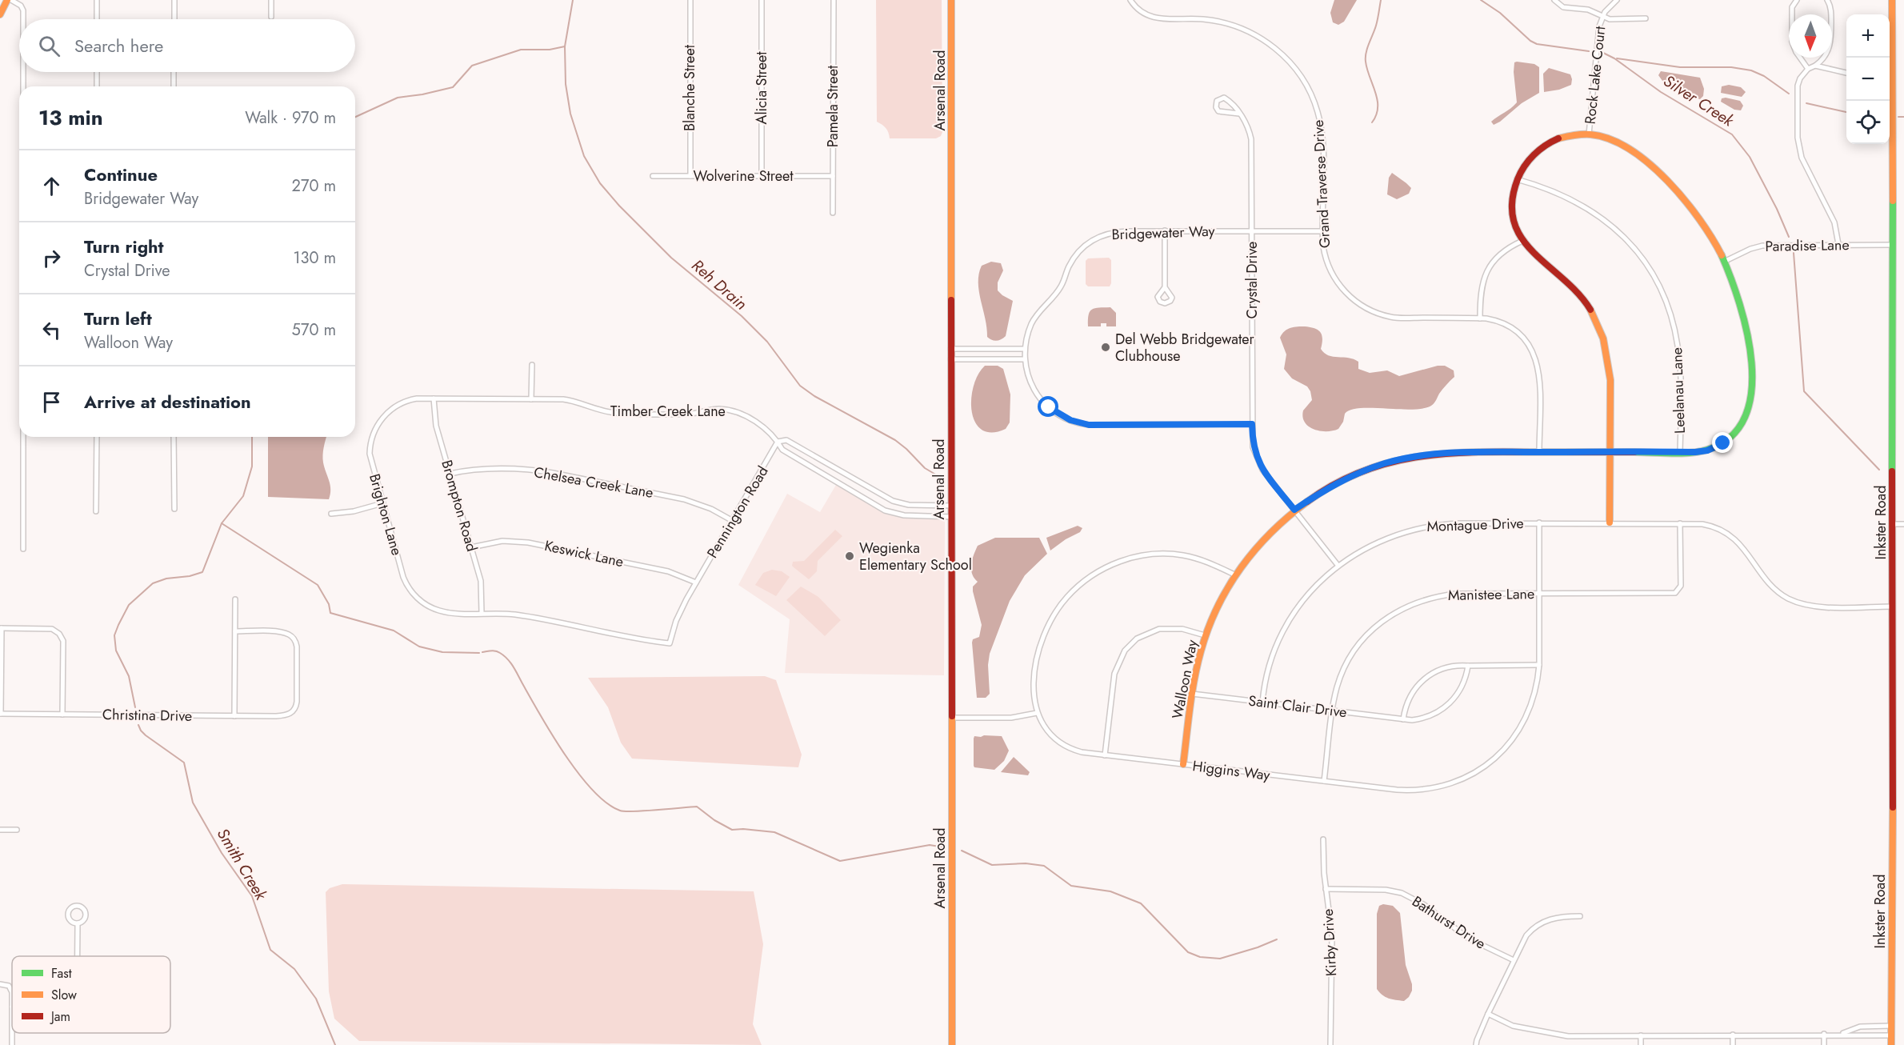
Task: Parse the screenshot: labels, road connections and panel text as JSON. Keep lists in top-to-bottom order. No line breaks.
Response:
{"streets":{"street":["Rock Lake Court","Blanche Street","Alicia Street","Arsenal Road","Pamela Street","Wolverine Street","Grand Traverse Drive","Bridgewater Way","Paradise Lane","Crystal Drive","Leelanau Lane","Timber Creek Lane","Chelsea Creek Lane","Brompton Road","Pennington Road","Brighton Lane","Inkster Road","Montague Drive","Keswick Lane","Manistee Lane","Walloon Way","Saint Clair Drive","Christina Drive","Higgins Way","Bathurst Drive","Kirby Drive"]},"crossings":[["Rock Lake Court","Walloon Way"],["Blanche Street","Wolverine Street"],["Alicia Street","Wolverine Street"],["Arsenal Road","Timber Creek Lane"],["Pamela Street","Wolverine Street"],["Grand Traverse Drive","Bridgewater Way"],["Grand Traverse Drive","Walloon Way"],["Bridgewater Way","Crystal Drive"],["Paradise Lane","Inkster Road"],["Paradise Lane","Walloon Way"],["Crystal Drive","Montague Drive"],["Crystal Drive","Walloon Way"],["Leelanau Lane","Walloon Way"],["Timber Creek Lane","Brompton Road"],["Timber Creek Lane","Pennington Road"],["Timber Creek Lane","Brighton Lane"],["Chelsea Creek Lane","Brompton Road"],["Chelsea Creek Lane","Pennington Road"],["Brompton Road","Brighton Lane"],["Brompton Road","Keswick Lane"],["Pennington Road","Brighton Lane"],["Pennington Road","Keswick Lane"],["Brighton Lane","Keswick Lane"],["Inkster Road","Montague Drive"],["Montague Drive","Manistee Lane"],["Montague Drive","Saint Clair Drive"],["Montague Drive","Higgins Way"],["Manistee Lane","Saint Clair Drive"],["Manistee Lane","Higgins Way"],["Walloon Way","Saint Clair Drive"],["Walloon Way","Higgins Way"],["Bathurst Drive","Kirby Drive"]],"water":["Silver Creek","Reh Drain","Smith Creek"],"places":["Del Webb Bridgewater Clubhouse","Wegienka Elementary School"],"legend":["Fast","Slow","Jam"],"north":"bottom","page":{"map_buttons":["+","−"],"search":"Search here","heading":["13 min","Walk · 970 m"],"list":[["Continue","Bridgewater Way","270 m"],["Turn right","Crystal Drive","130 m"],["Turn left","Walloon Way","570 m"],"Arrive at destination"]}}
